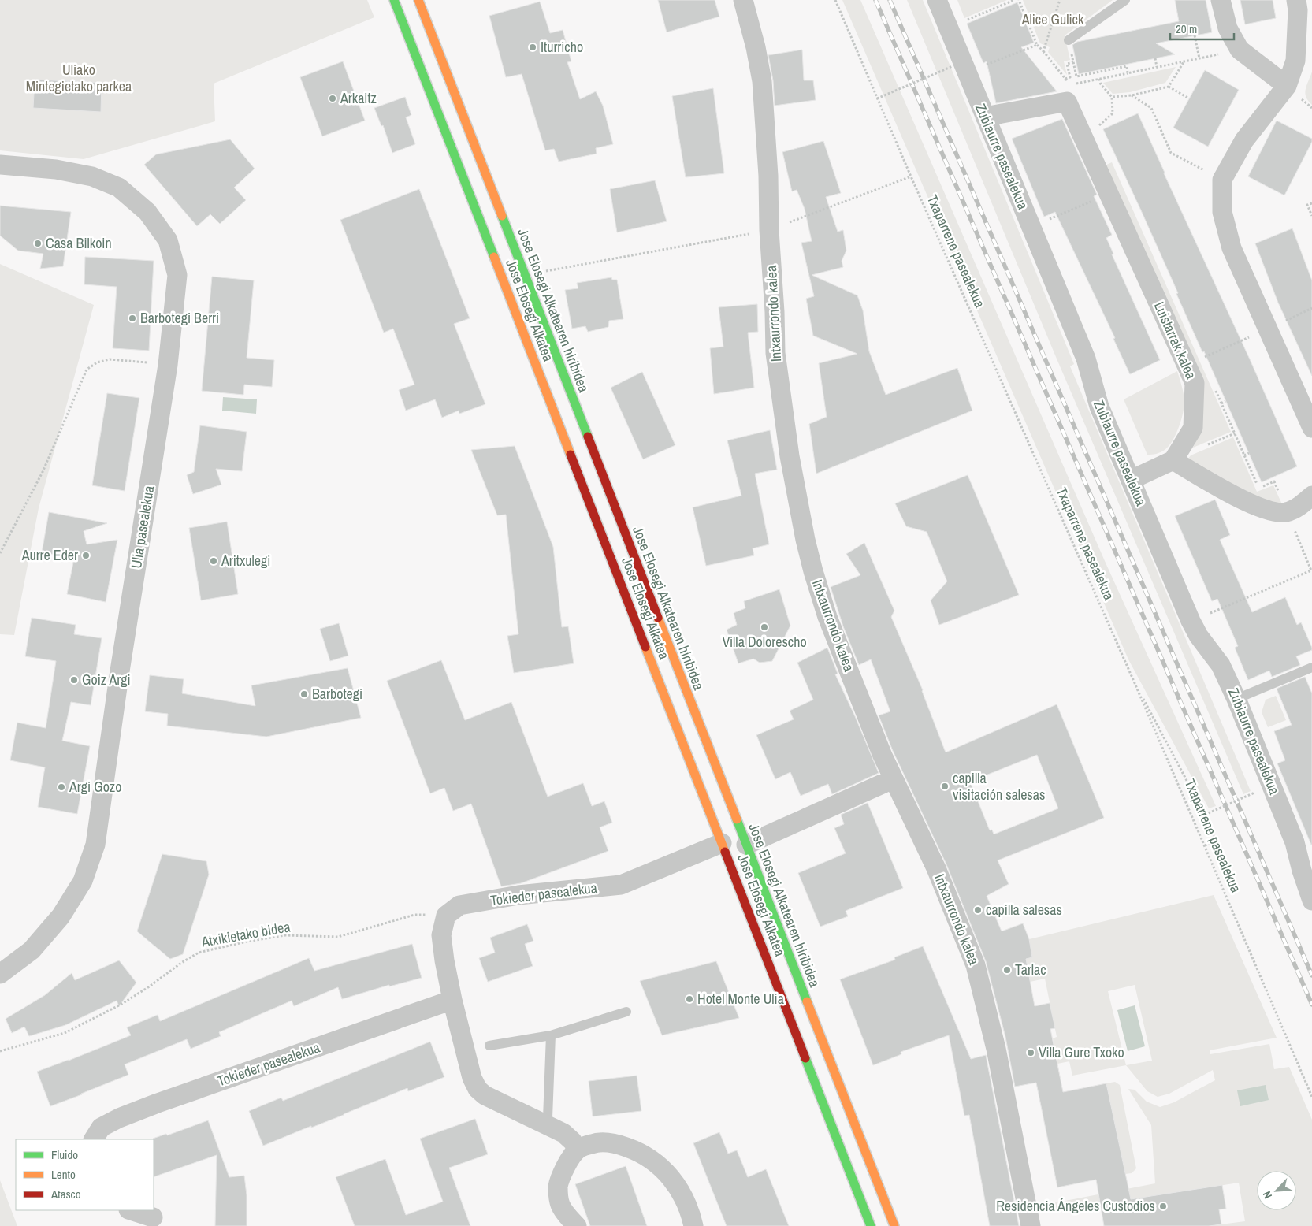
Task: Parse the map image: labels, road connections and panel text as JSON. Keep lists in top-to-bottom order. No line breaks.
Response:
{"streets":{"main road":["Jose Elosegi Alkatea","Jose Elosegi Alkatearen hiribidea"],"street":["Zubiaurre pasealekua","Intxaurrondo kalea","Luistarrak kalea","Ulia pasealekua","Tokieder pasealekua"],"path":["Txaparrene pasealekua","Atxikietako bidea"]},"crossings":[["Jose Elosegi Alkatea","Tokieder pasealekua"],["Tokieder pasealekua","Atxikietako bidea"]],"parks":["Alice Gulick","Uliako Mintegietako parkea"],"places":["Iturricho","Arkaitz","Casa Bilkoin","Barbotegi Berri","Aurre Eder","Aritxulegi","Villa Dolorescho","Goiz Argi","Barbotegi","capilla visitación salesas","Argi Gozo","capilla salesas","Tarlac","Hotel Monte Ulia","Villa Gure Txoko","Residencia Ángeles Custodios"],"legend":["Fluido","Lento","Atasco"],"scale_bar":"20 m","north":"bottom left"}
